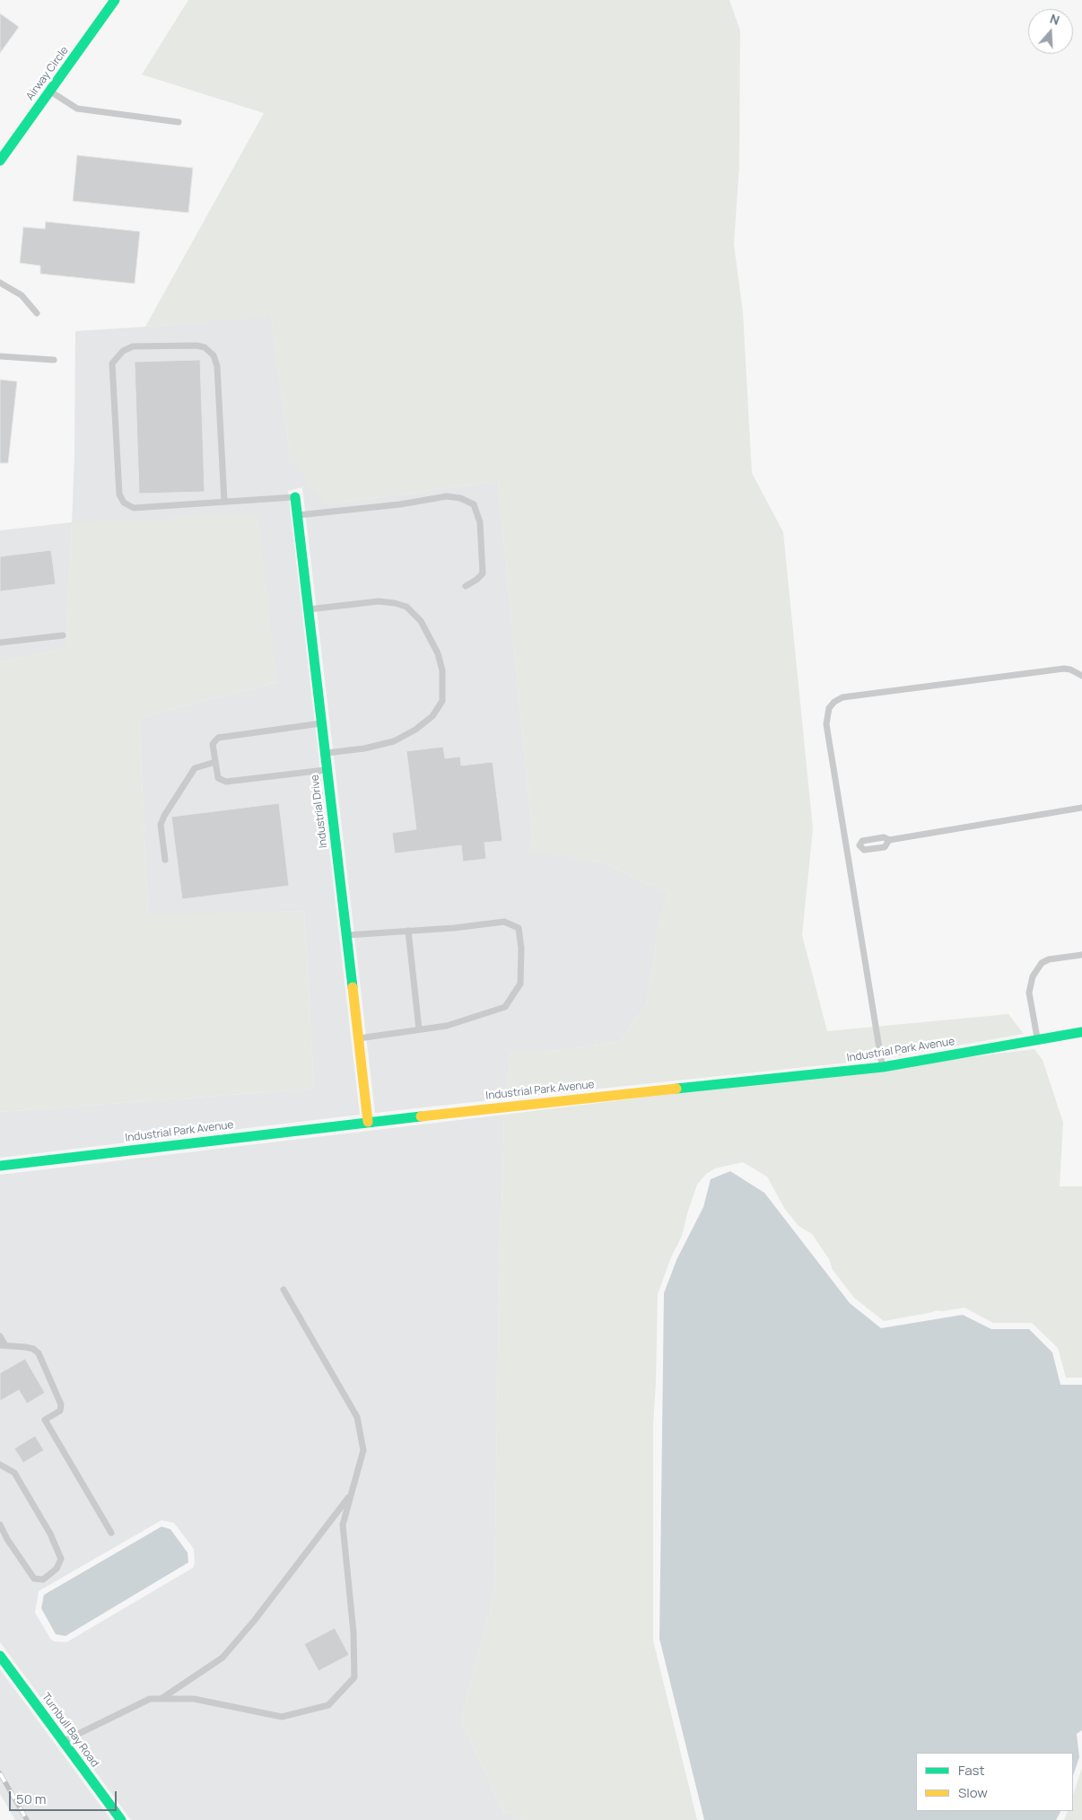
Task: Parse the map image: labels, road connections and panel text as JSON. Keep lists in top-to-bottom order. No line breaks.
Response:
{"streets":{"street":["Airway Circle","Industrial Drive","Industrial Park Avenue","Turnbull Bay Road"]},"crossings":[["Industrial Drive","Industrial Park Avenue"]],"legend":["Fast","Slow"],"scale_bar":"50 m","north":"top"}
